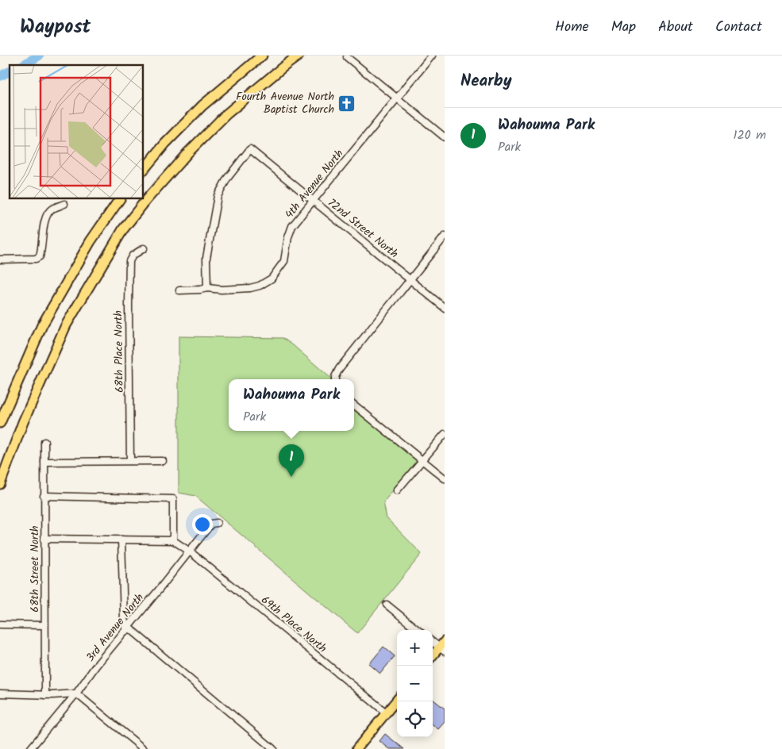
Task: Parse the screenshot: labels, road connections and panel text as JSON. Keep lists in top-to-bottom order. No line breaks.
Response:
{"streets":{"street":["4th Avenue North","72nd Street North","68th Place North","68th Street North","69th Place North","3rd Avenue North"]},"crossings":[["4th Avenue North","72nd Street North"],["69th Place North","3rd Avenue North"]],"places":{"church":["Fourth Avenue North Baptist Church"]},"page":{"header":"Waypost","nav":["Home","Map","About","Contact"],"heading":"Nearby","list":[{"mark":"1","name":"Wahouma Park","note":"Park","value":"120 m"}],"popup":["Wahouma Park","Park"],"pins":"1","map_buttons":["+","−"]}}
